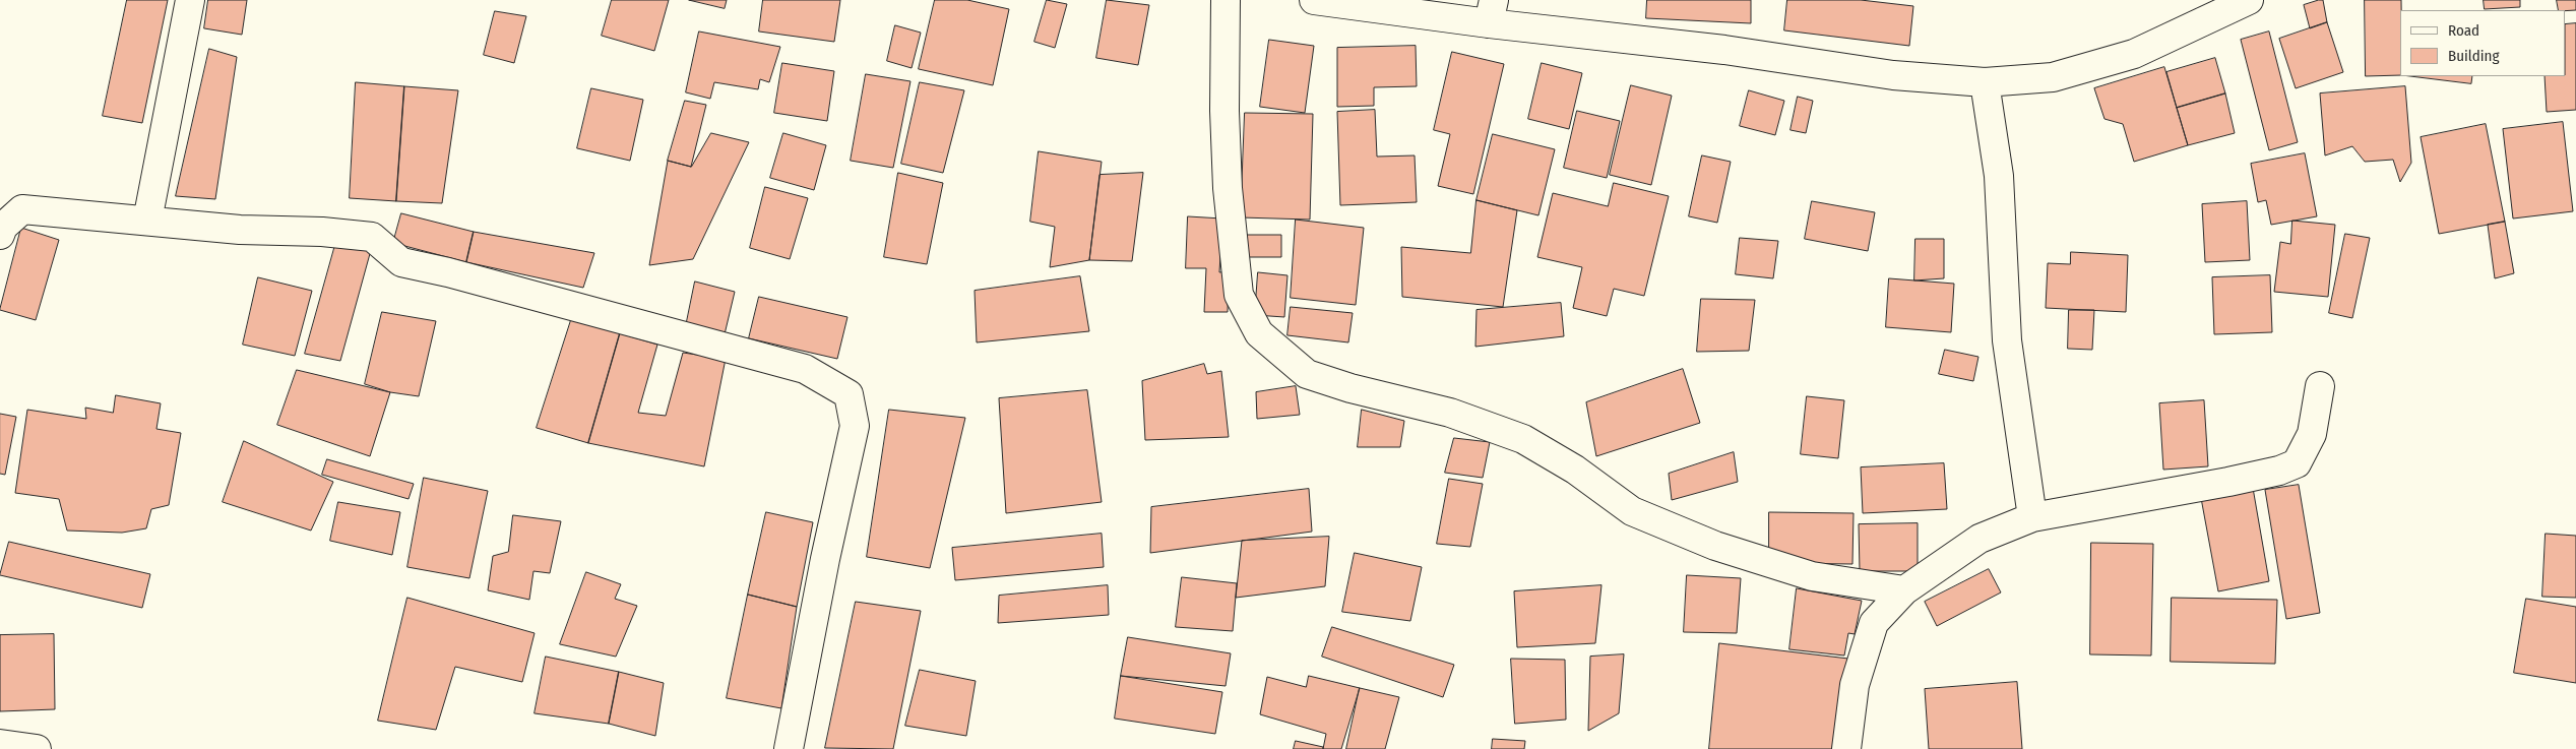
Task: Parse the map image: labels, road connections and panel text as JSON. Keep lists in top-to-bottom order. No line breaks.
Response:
{"legend":["Road","Building"]}
